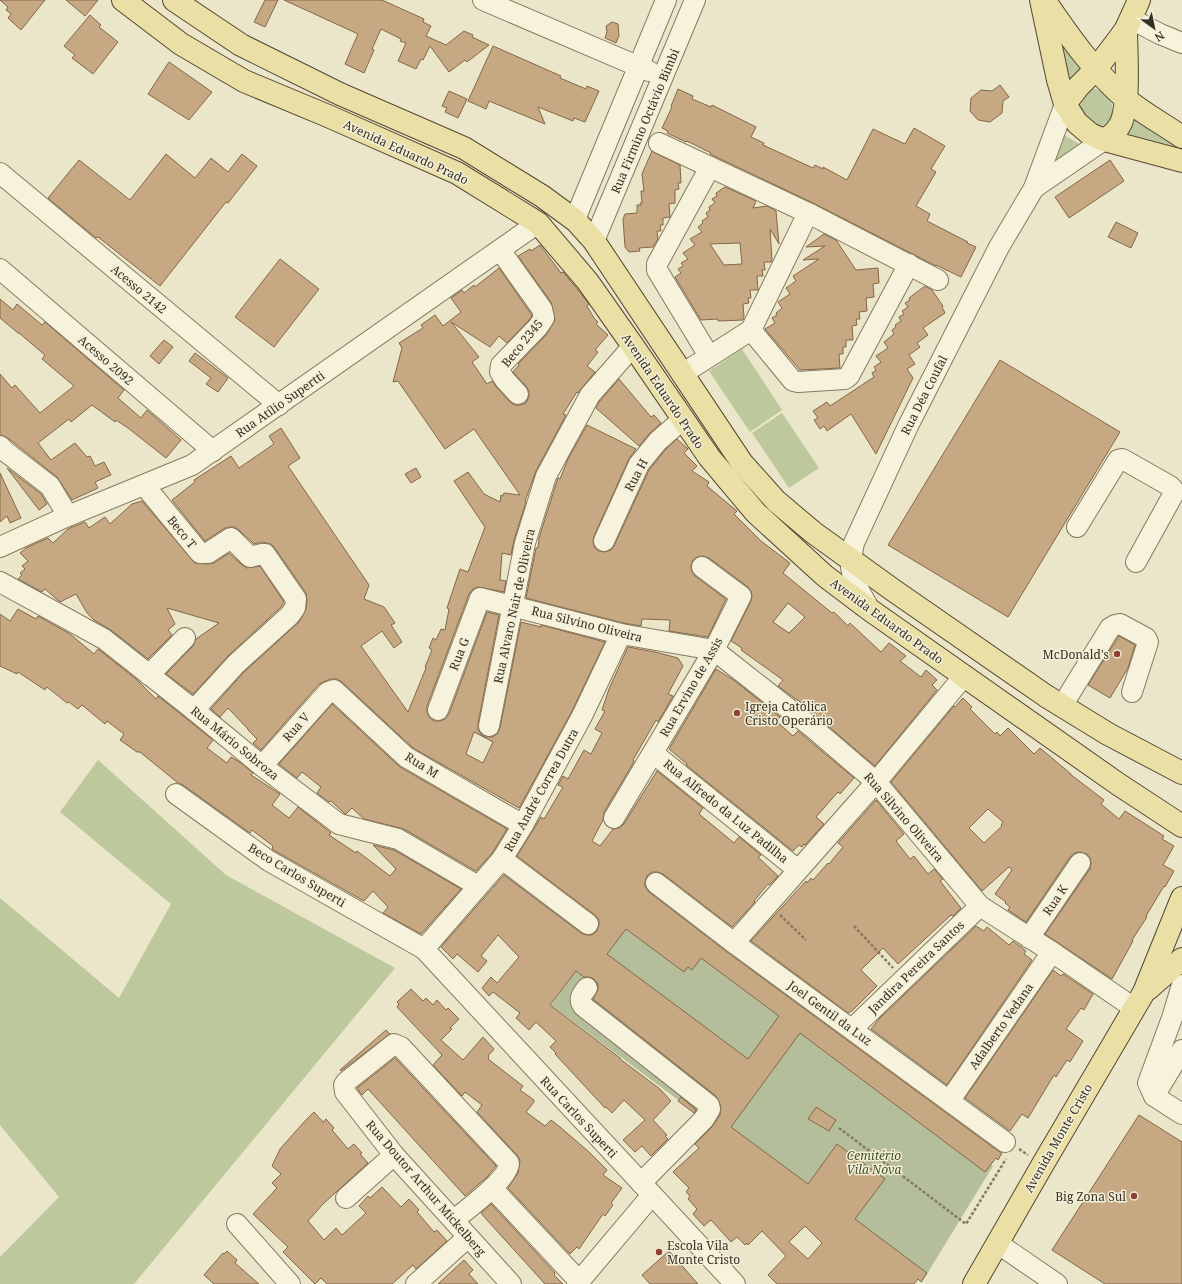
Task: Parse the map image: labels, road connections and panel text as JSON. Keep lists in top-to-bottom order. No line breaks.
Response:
{"streets":{"main road":["Avenida Eduardo Prado","Rua Déa Coufal","Avenida Monte Cristo"],"street":["Rua Firmino Octávio Bimbi","Acesso 2142","Beco 2345","Acesso 2092","Rua Atílio Supertti","Rua H","Beco T","Rua Alvaro Nair de Oliveira","Rua Silvino Oliveira","Rua G","Rua Ervino de Assis","Rua V","Rua Mário Sobroza","Rua M","Rua André Correa Dutra","Rua Alfredo da Luz Padilha","Beco Carlos Superti","Rua K","Jandira Pereira Santos","Joel Gentil da Luz","Adalberto Vedana","Rua Carlos Superti","Rua Doutor Arthur Mickelberg"]},"crossings":[["Rua Firmino Octávio Bimbi","Avenida Eduardo Prado"],["Avenida Eduardo Prado","Rua Déa Coufal"],["Avenida Eduardo Prado","Rua Atílio Supertti"],["Avenida Eduardo Prado","Rua H"],["Avenida Eduardo Prado","Rua Alvaro Nair de Oliveira"],["Acesso 2142","Rua Atílio Supertti"],["Beco 2345","Rua Atílio Supertti"],["Acesso 2092","Rua Atílio Supertti"],["Rua Atílio Supertti","Beco T"],["Beco T","Rua Mário Sobroza"],["Rua Alvaro Nair de Oliveira","Rua Silvino Oliveira"],["Rua Silvino Oliveira","Rua G"],["Rua Silvino Oliveira","Rua Ervino de Assis"],["Rua Silvino Oliveira","Rua André Correa Dutra"],["Rua Silvino Oliveira","Rua K"],["Rua Silvino Oliveira","Jandira Pereira Santos"],["Rua Silvino Oliveira","Adalberto Vedana"],["Rua Silvino Oliveira","Avenida Monte Cristo"],["Rua Ervino de Assis","Rua Alfredo da Luz Padilha"],["Rua V","Rua Mário Sobroza"],["Rua V","Rua M"],["Rua Mário Sobroza","Rua André Correa Dutra"],["Rua M","Rua André Correa Dutra"],["Rua André Correa Dutra","Beco Carlos Superti"],["Rua André Correa Dutra","Rua Carlos Superti"],["Beco Carlos Superti","Rua Carlos Superti"],["Jandira Pereira Santos","Joel Gentil da Luz"],["Joel Gentil da Luz","Adalberto Vedana"]],"parks":["Cemitério Vila Nova"],"places":["McDonald's","Igreja Católica Cristo Operário","Big Zona Sul","Escola Vila Monte Cristo"],"north":"bottom right"}
